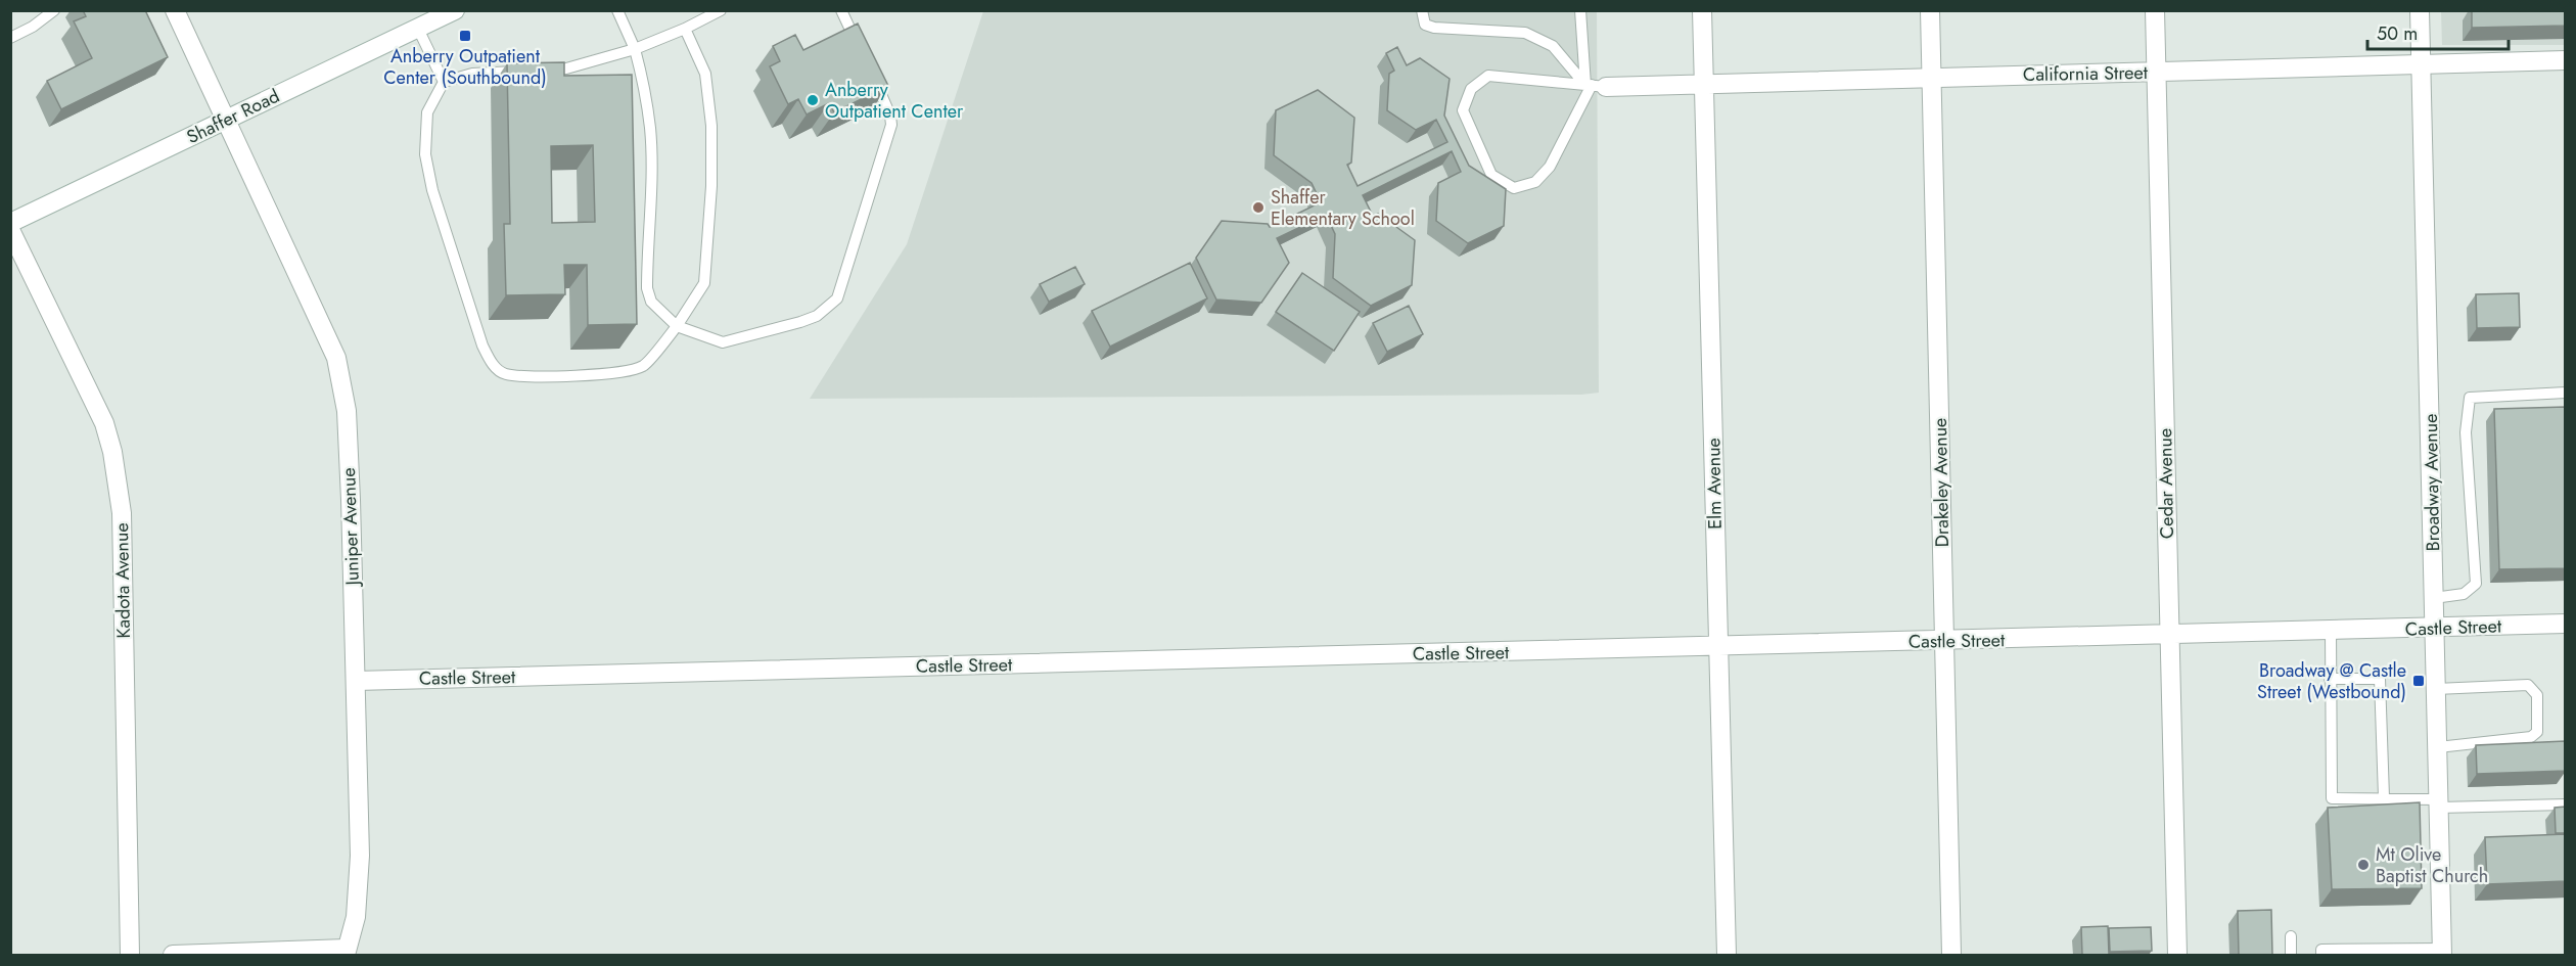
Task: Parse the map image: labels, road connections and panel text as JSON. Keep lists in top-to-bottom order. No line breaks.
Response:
{"streets":{"street":["California Street","Shaffer Road","Drakeley Avenue","Broadway Avenue","Elm Avenue","Cedar Avenue","Juniper Avenue","Kadota Avenue","Castle Street"]},"crossings":[["California Street","Drakeley Avenue"],["California Street","Broadway Avenue"],["California Street","Elm Avenue"],["California Street","Cedar Avenue"],["Shaffer Road","Juniper Avenue"],["Drakeley Avenue","Castle Street"],["Broadway Avenue","Castle Street"],["Elm Avenue","Castle Street"],["Cedar Avenue","Castle Street"],["Juniper Avenue","Castle Street"]],"places":{"transit":["Anberry Outpatient Center (Southbound)","Broadway @ Castle Street (Westbound)"],"other":["Anberry Outpatient Center","Shaffer Elementary School","Mt Olive Baptist Church"]},"scale_bar":"50 m"}
